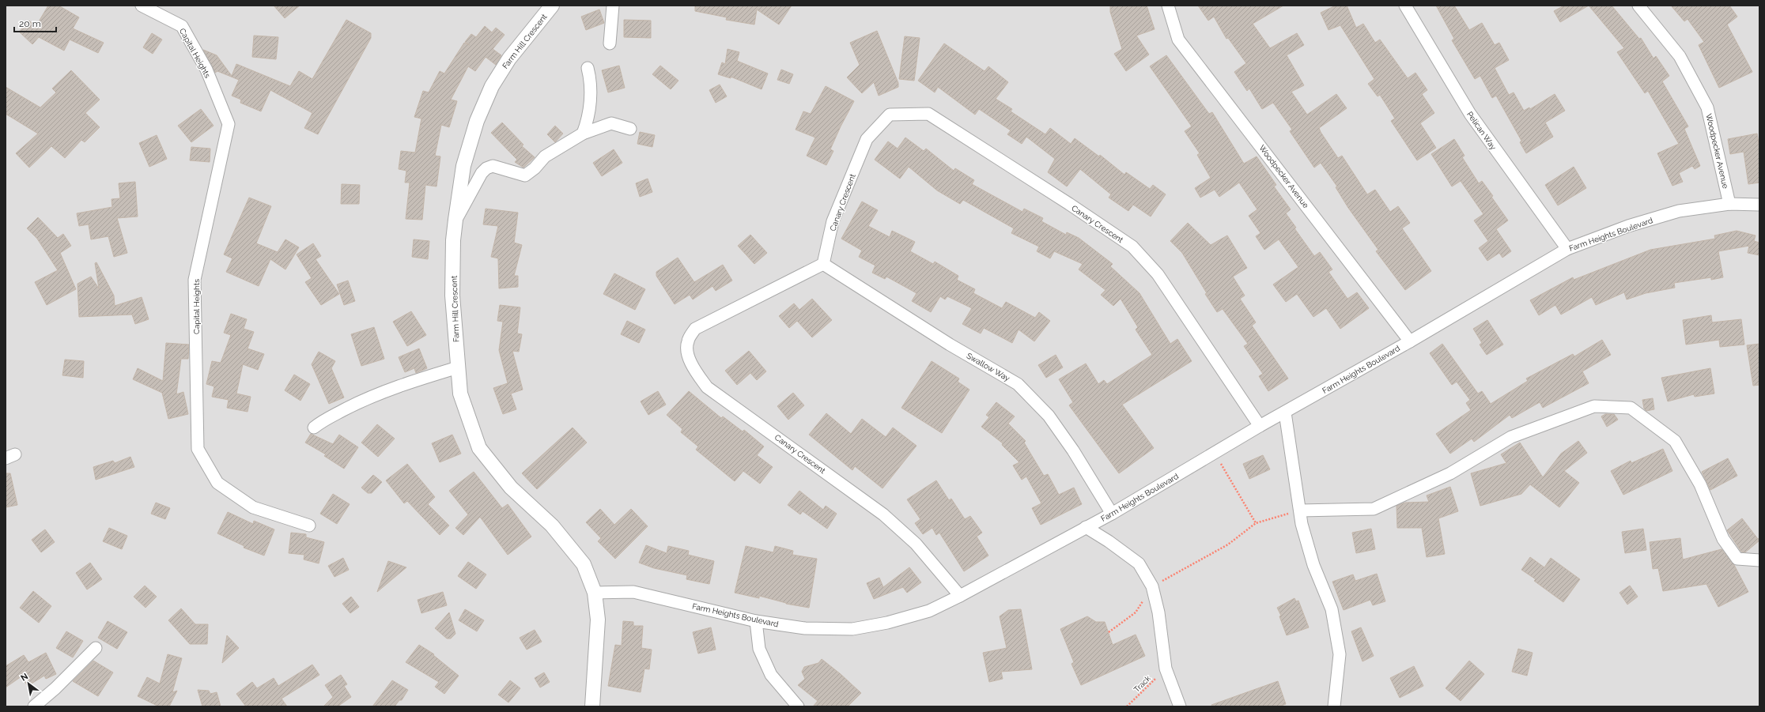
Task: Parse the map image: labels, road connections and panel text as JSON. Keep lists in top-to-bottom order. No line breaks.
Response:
{"streets":{"street":["Farm Hill Crescent","Capital Heights","Pelican Way","Woodpecker Avenue","Canary Crescent","Farm Heights Boulevard","Swallow Way"],"path":["Track"]},"crossings":[["Farm Hill Crescent","Farm Heights Boulevard"],["Pelican Way","Farm Heights Boulevard"],["Woodpecker Avenue","Farm Heights Boulevard"],["Canary Crescent","Farm Heights Boulevard"],["Canary Crescent","Swallow Way"],["Farm Heights Boulevard","Swallow Way"]],"scale_bar":"20 m","north":"top left"}
